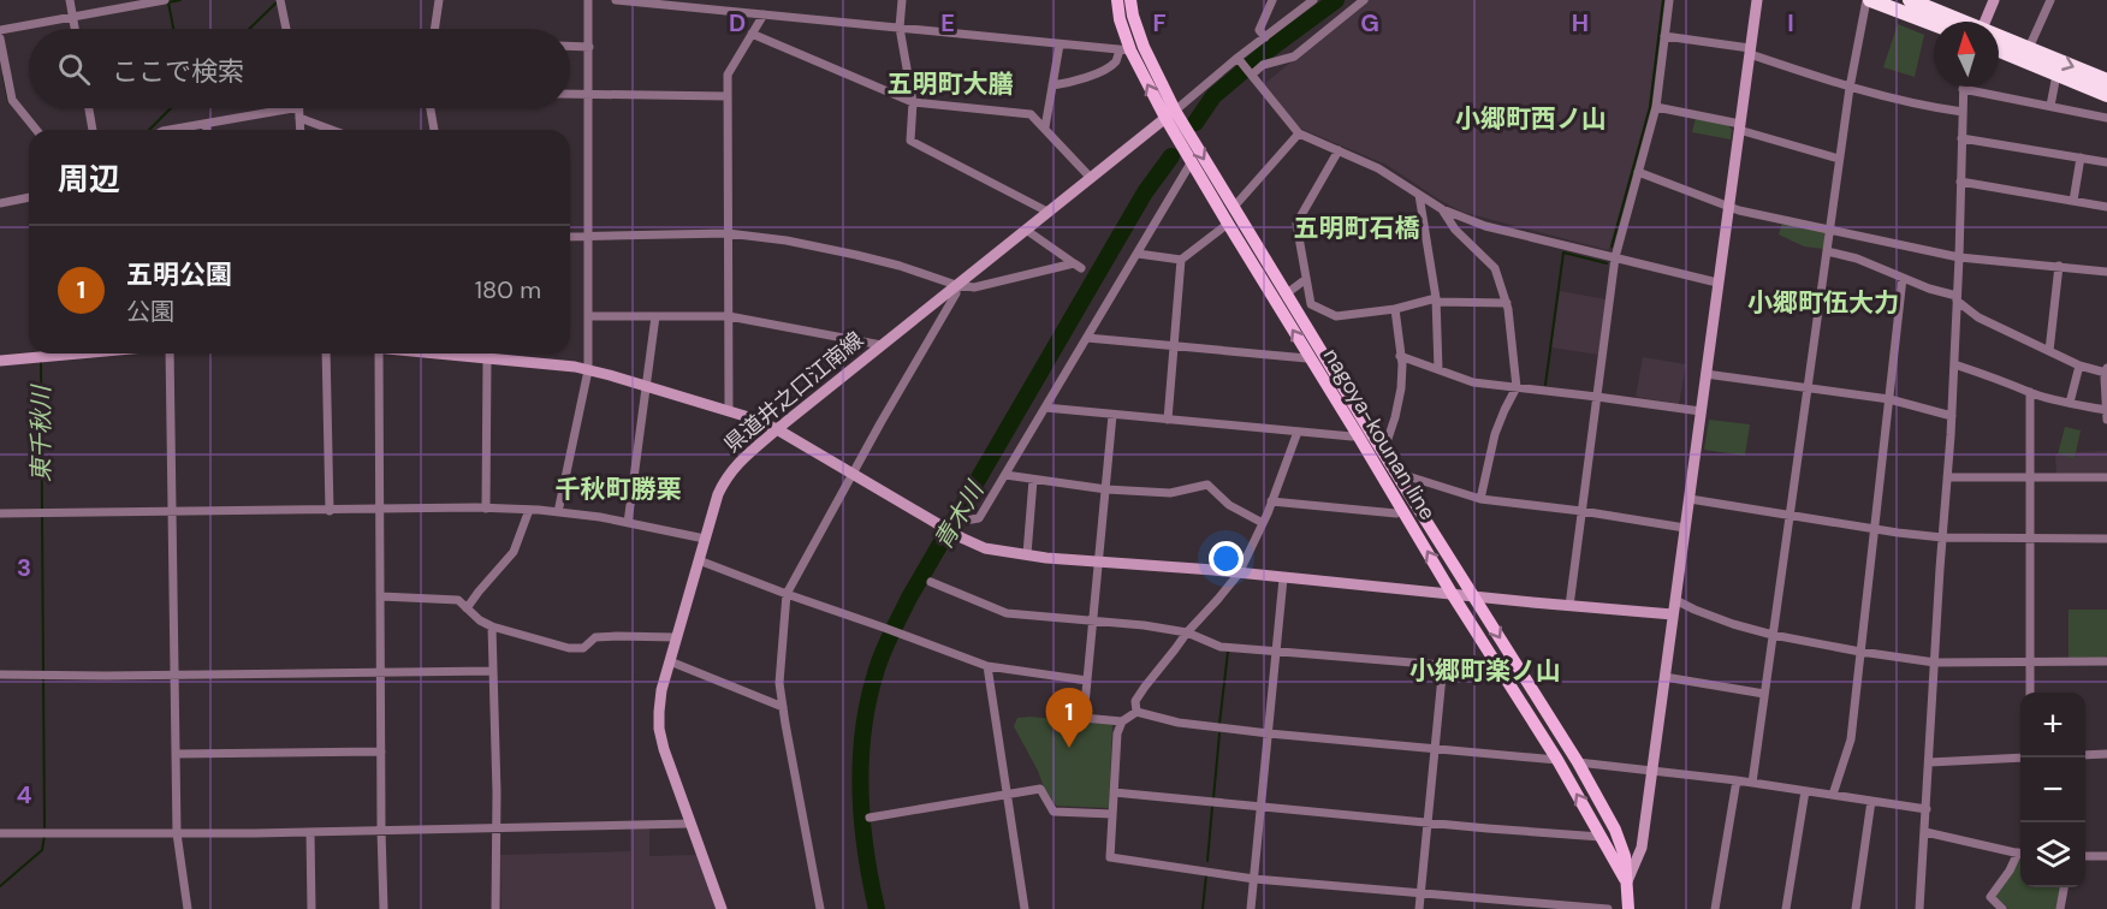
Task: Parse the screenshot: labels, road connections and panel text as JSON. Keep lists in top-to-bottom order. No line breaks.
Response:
{"streets":{"main road":["nagoya-kounan line"],"street":["県道井之口江南線"]},"crossings":[["県道井之口江南線","nagoya-kounan line"]],"districts":["五明町大膳","小郷町西ノ山","五明町石橋","小郷町伍大力","千秋町勝栗","小郷町楽ノ山"],"water":["東千秋川","青木川"],"north":"top","page":{"search":"ここで検索","heading":"周辺","list":[{"mark":"1","name":"五明公園","note":"公園","value":"180 m"}],"pins":"1","map_buttons":["+","−"]},"grid":{"columns":["D","E","F","G","H","I"],"rows":["3","4"]}}
